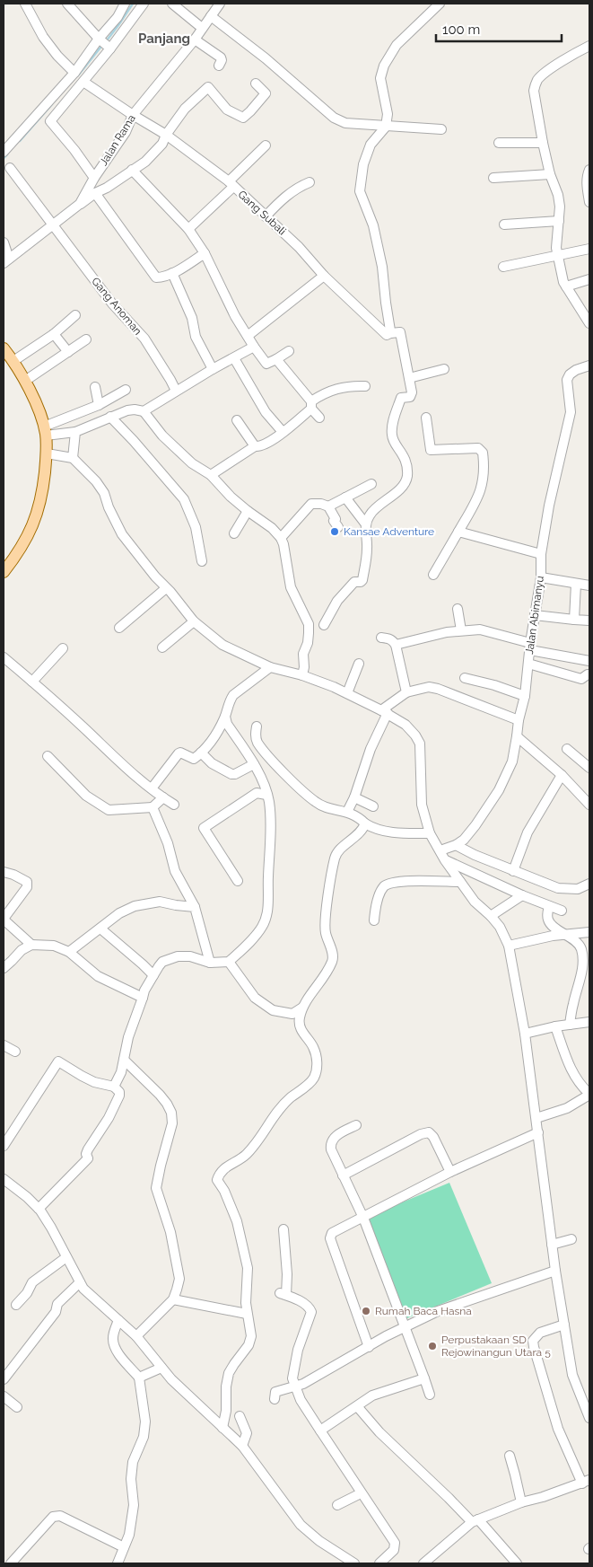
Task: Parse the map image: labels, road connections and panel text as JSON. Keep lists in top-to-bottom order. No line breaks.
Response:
{"streets":{"street":["Jalan Rama","Gang Subali","Gang Anoman","Jalan Abimanyu"]},"crossings":[["Jalan Rama","Gang Subali"],["Jalan Rama","Gang Anoman"]],"districts":["Panjang"],"places":["Kansae Adventure","Rumah Baca Hasna","Perpustakaan SD Rejowinangun Utara 5"],"scale_bar":"100 m"}
